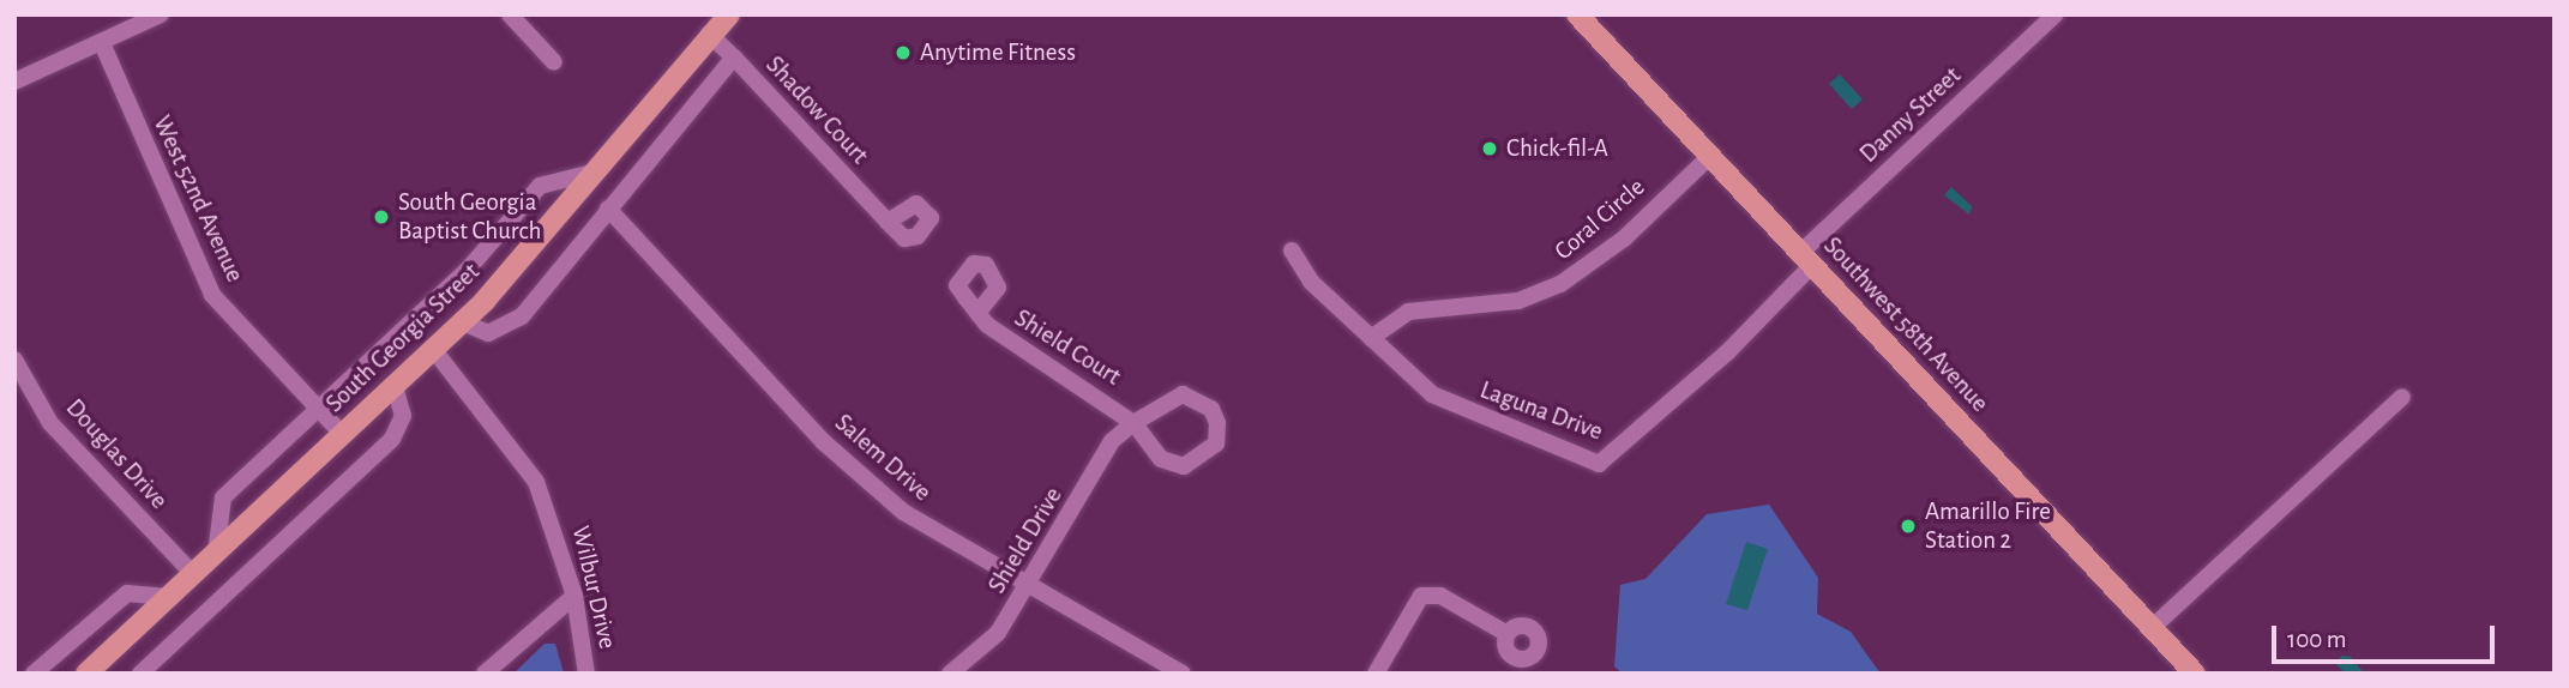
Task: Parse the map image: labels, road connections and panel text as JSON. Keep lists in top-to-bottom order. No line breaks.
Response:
{"streets":{"main road":["Southwest 58th Avenue","South Georgia Street"],"street":["Shadow Court","Danny Street","West 52nd Avenue","Coral Circle","Shield Court","Laguna Drive","Douglas Drive","Salem Drive","Shield Drive","Wilbur Drive"]},"crossings":[["Shadow Court","South Georgia Street"],["Danny Street","Southwest 58th Avenue"],["Danny Street","Laguna Drive"],["West 52nd Avenue","South Georgia Street"],["Coral Circle","Southwest 58th Avenue"],["Coral Circle","Laguna Drive"],["Southwest 58th Avenue","Laguna Drive"],["South Georgia Street","Douglas Drive"],["South Georgia Street","Wilbur Drive"],["Shield Court","Shield Drive"],["Salem Drive","Shield Drive"]],"places":["Anytime Fitness","Chick-fil-A","South Georgia Baptist Church","Amarillo Fire Station 2"],"scale_bar":"100 m"}
